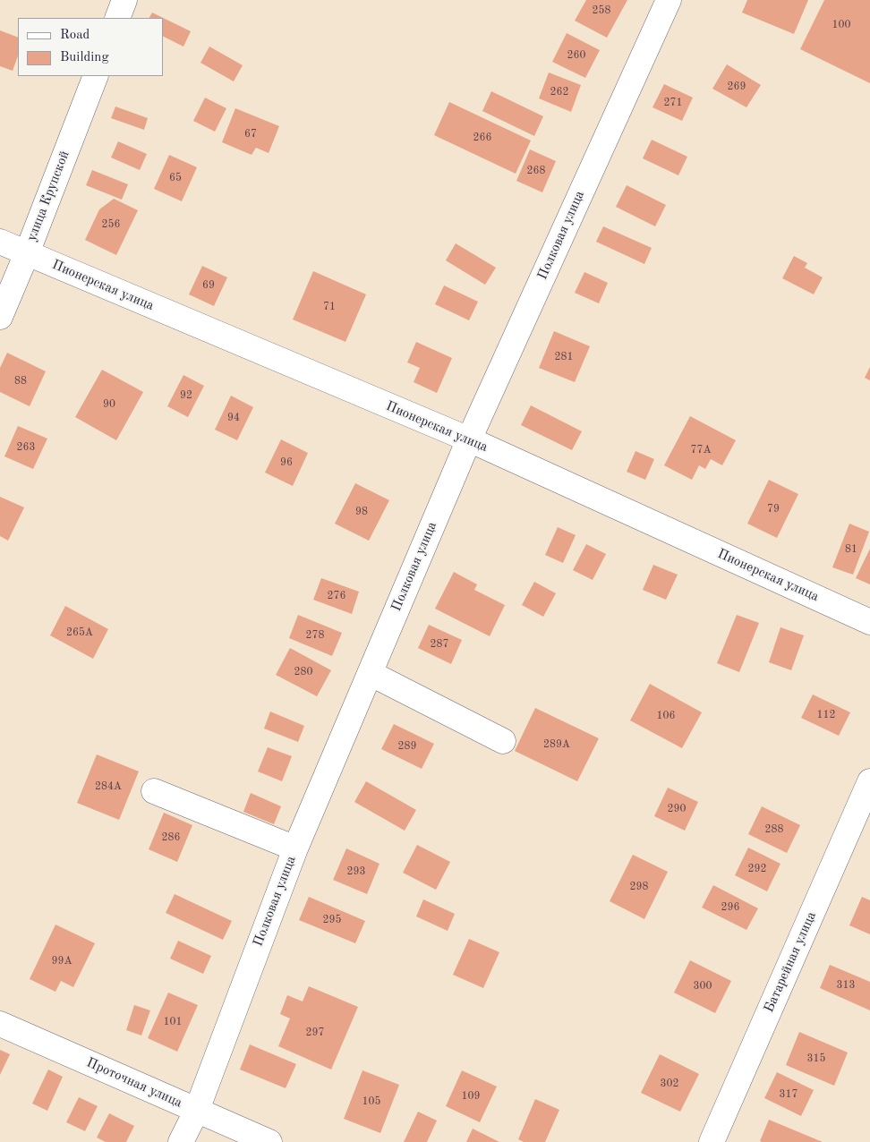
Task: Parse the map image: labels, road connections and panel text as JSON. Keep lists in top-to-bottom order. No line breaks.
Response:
{"streets":{"street":["улица Крупской","Полковая улица","Пионерская улица","Батарейная улица","Проточная улица"]},"crossings":[["улица Крупской","Пионерская улица"],["Полковая улица","Пионерская улица"],["Полковая улица","Проточная улица"]],"house_numbers":["258","100","260","269","262","271","67","266","268","65","256","69","71","281","88","92","90","94","263","77А","96","79","98","81","276","265А","278","287","280","112","106","289А","289","284А","290","288","286","292","293","298","296","295","99А","313","300","101","297","315","302","317","109","105"],"legend":["Road","Building"]}
